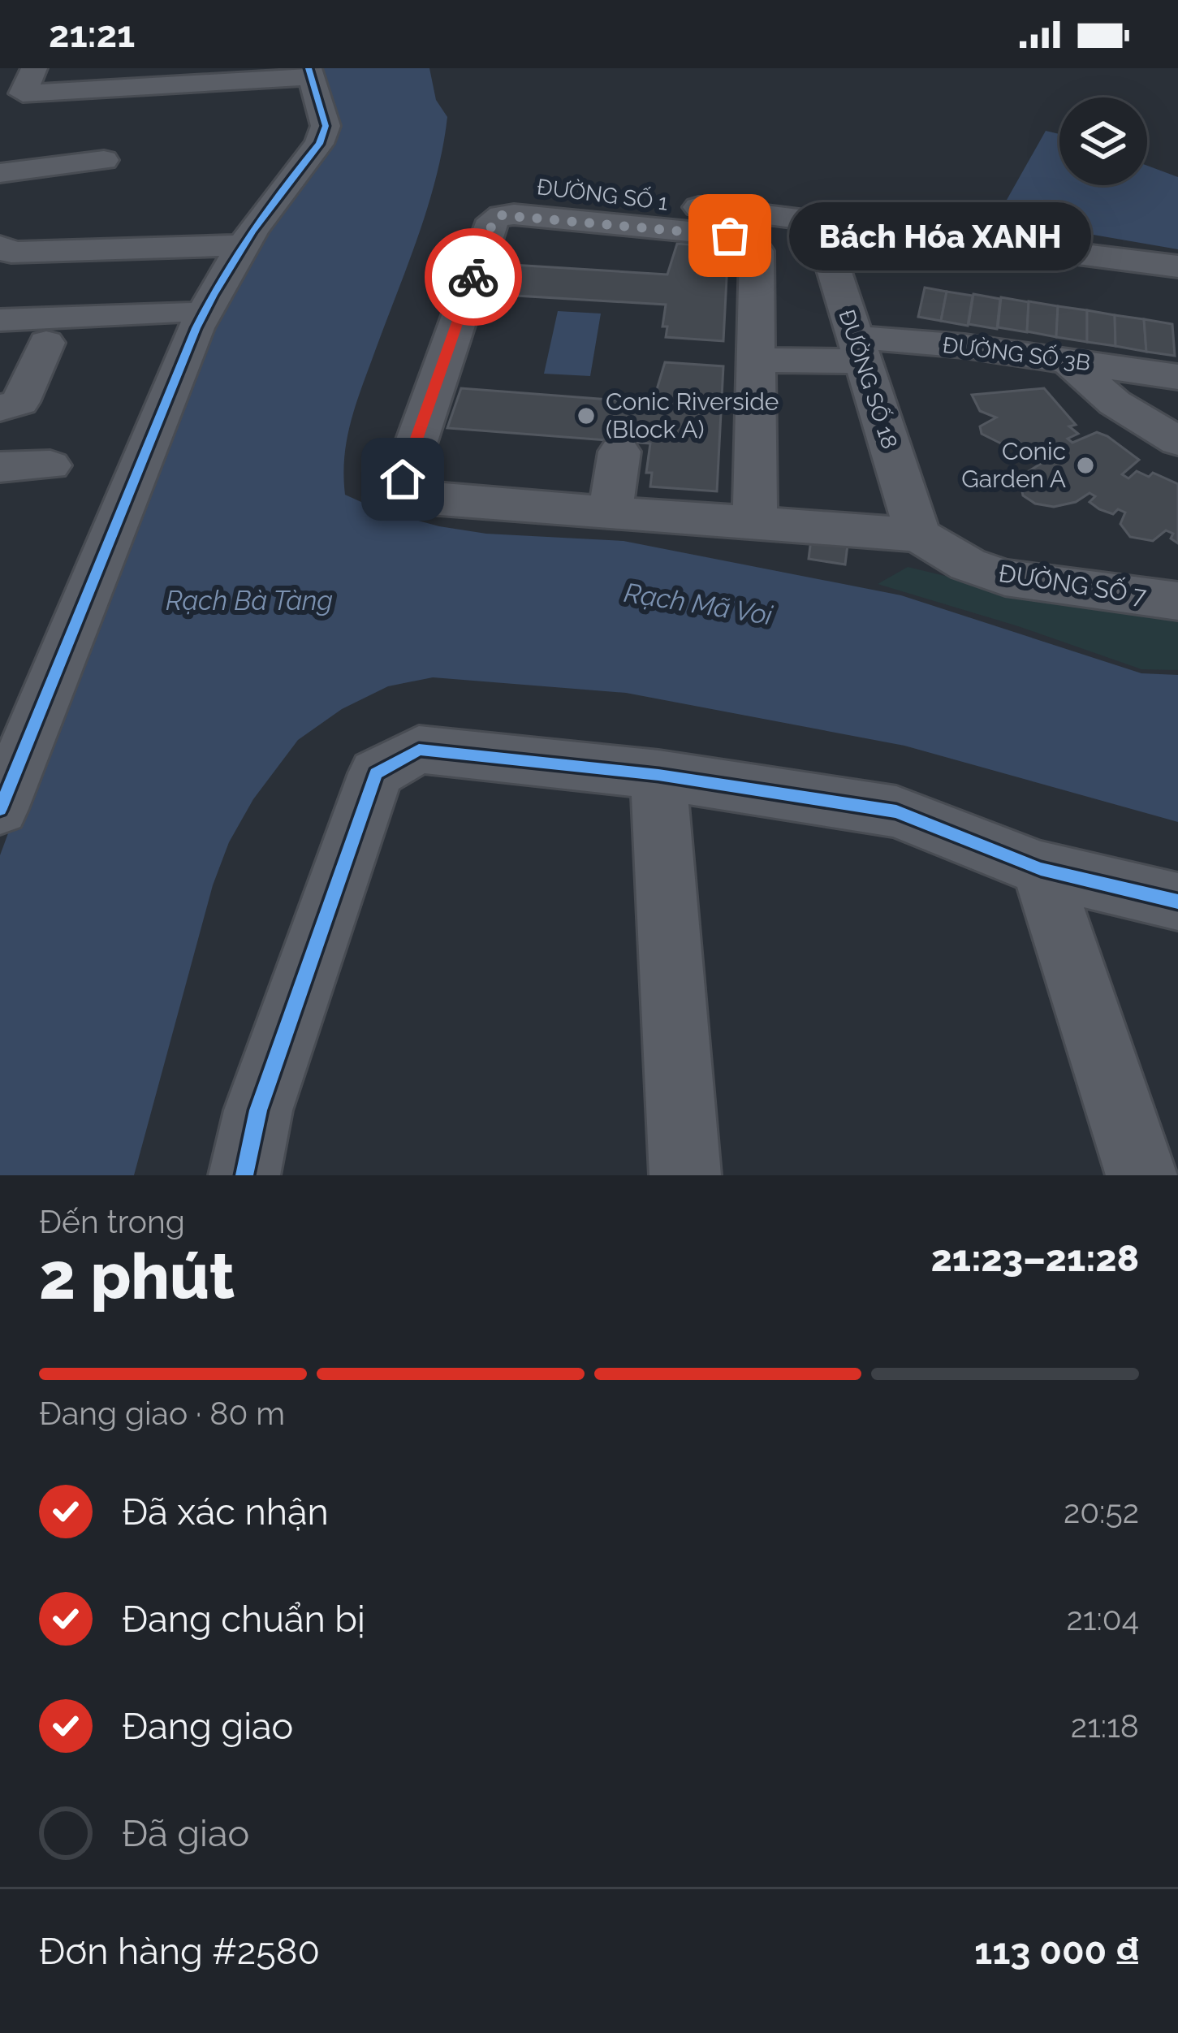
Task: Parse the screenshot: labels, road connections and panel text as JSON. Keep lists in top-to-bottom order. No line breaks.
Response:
{"streets":{"street":["ĐƯỜNG SỐ 1","ĐƯỜNG SỐ 3B","ĐƯỜNG SỐ 18","ĐƯỜNG SỐ 7"]},"crossings":[["ĐƯỜNG SỐ 1","ĐƯỜNG SỐ 18"],["ĐƯỜNG SỐ 3B","ĐƯỜNG SỐ 18"],["ĐƯỜNG SỐ 18","ĐƯỜNG SỐ 7"]],"water":["Rạch Bà Tàng","Rạch Mã Voi"],"places":["Bách Hóa XANH","Conic Riverside (Block A)","Conic Garden A"],"page":{"status":"21:21","bubble":"Bách Hóa XANH","heading":["2 phút","Đến trong","21:23–21:28"],"panel":["Đơn hàng #2580","113 000 ₫"],"bar":"Đang giao · 80 m","list":[["Đã xác nhận","20:52"],["Đang chuẩn bị","21:04"],["Đang giao","21:18"],"Đã giao"]}}
